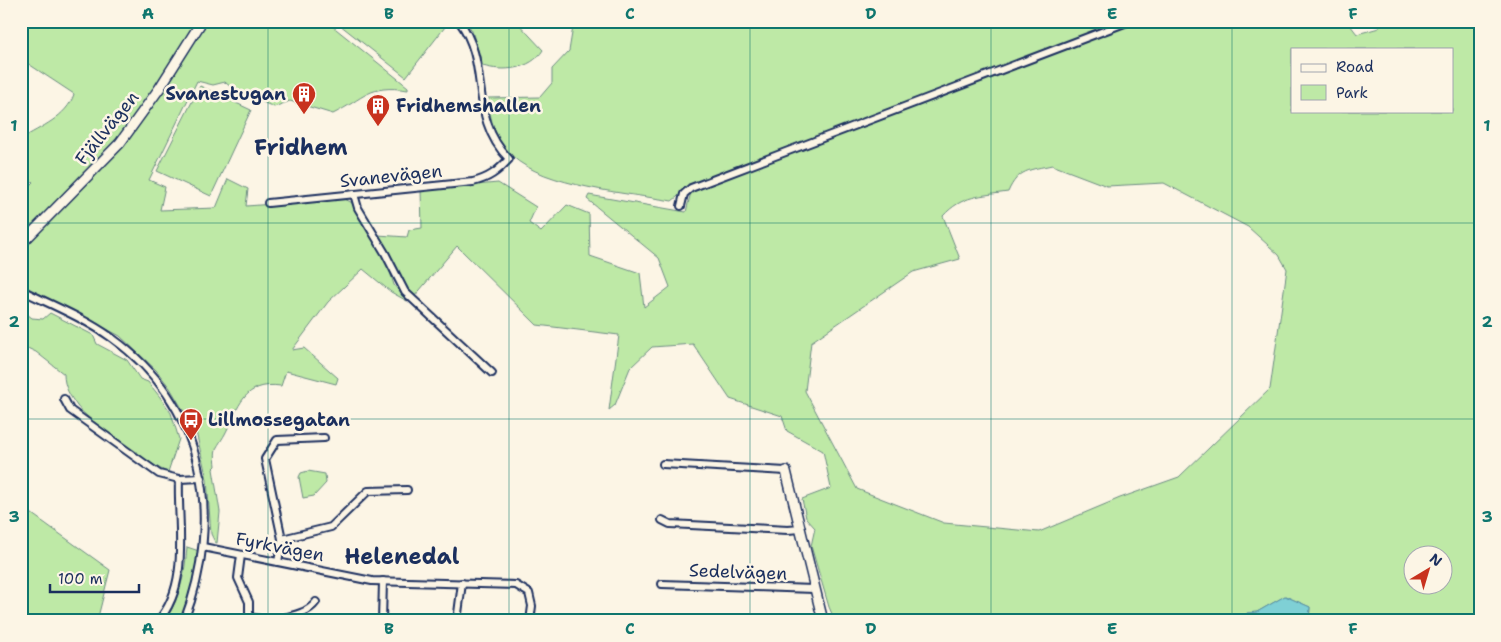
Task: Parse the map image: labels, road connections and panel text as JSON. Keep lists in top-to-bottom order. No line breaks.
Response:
{"streets":{"street":["Fjällvägen","Svanevägen","Fyrkvägen","Sedelvägen"]},"districts":["Fridhem","Helenedal"],"places":{"building":["Svanestugan","Fridhemshallen"],"bus stop":["Lillmossegatan"]},"legend":["Road","Park"],"scale_bar":"100 m","north":"top right","grid":{"columns":["A","B","C","D","E","F"],"rows":["1","2","3"]}}
